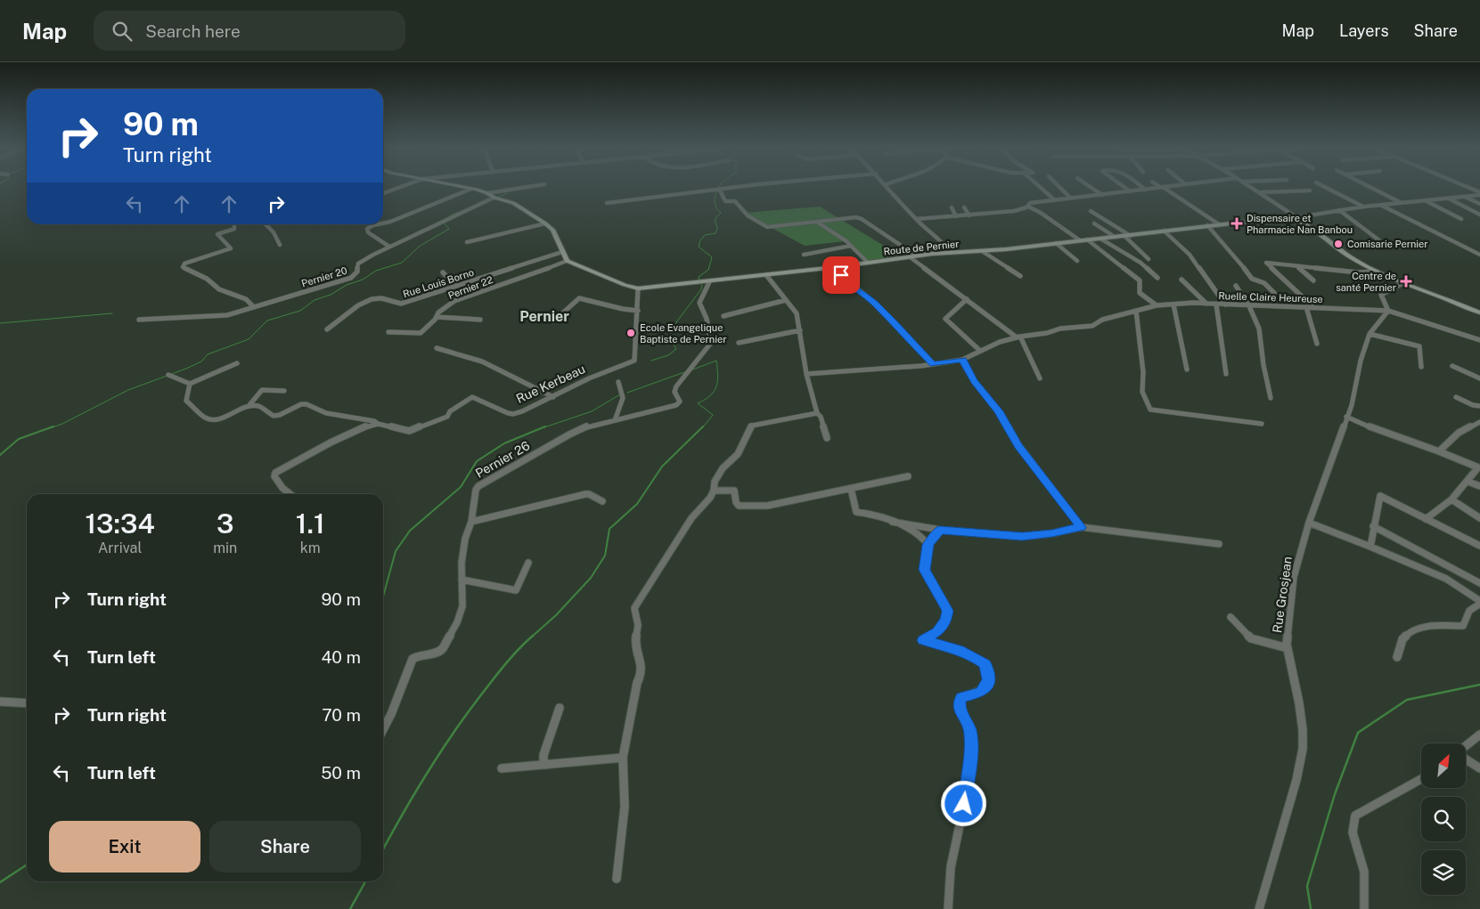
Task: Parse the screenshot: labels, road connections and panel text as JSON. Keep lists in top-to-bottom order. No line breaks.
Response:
{"streets":{"street":["Route de Pernier","Pernier 20","Rue Louis Borno","Pernier 22","Ruelle Claire Heureuse","Rue Kerbeau","Pernier 26","Rue Grosjean"]},"crossings":[["Route de Pernier","Pernier 22"],["Route de Pernier","Rue Kerbeau"],["Route de Pernier","Pernier 26"],["Ruelle Claire Heureuse","Rue Grosjean"]],"districts":["Pernier"],"places":{"health":["Dispensaire et Pharmacie Nan Banbou","Centre de santé Pernier"],"other":["Comisarie Pernier","Ecole Evangelique Baptiste de Pernier"]},"north":"top right","page":{"header":"Map","search":"Search here","nav":["Map","Layers","Share"],"turn":["90 m","Turn right"],"eta":["13:34","Arrival","3","min","1.1","km"],"list":[{"name":"Turn right","value":"90 m"},{"name":"Turn left","value":"40 m"},{"name":"Turn right","value":"70 m"},{"name":"Turn left","value":"50 m"}],"buttons":["Exit","Share"]}}
